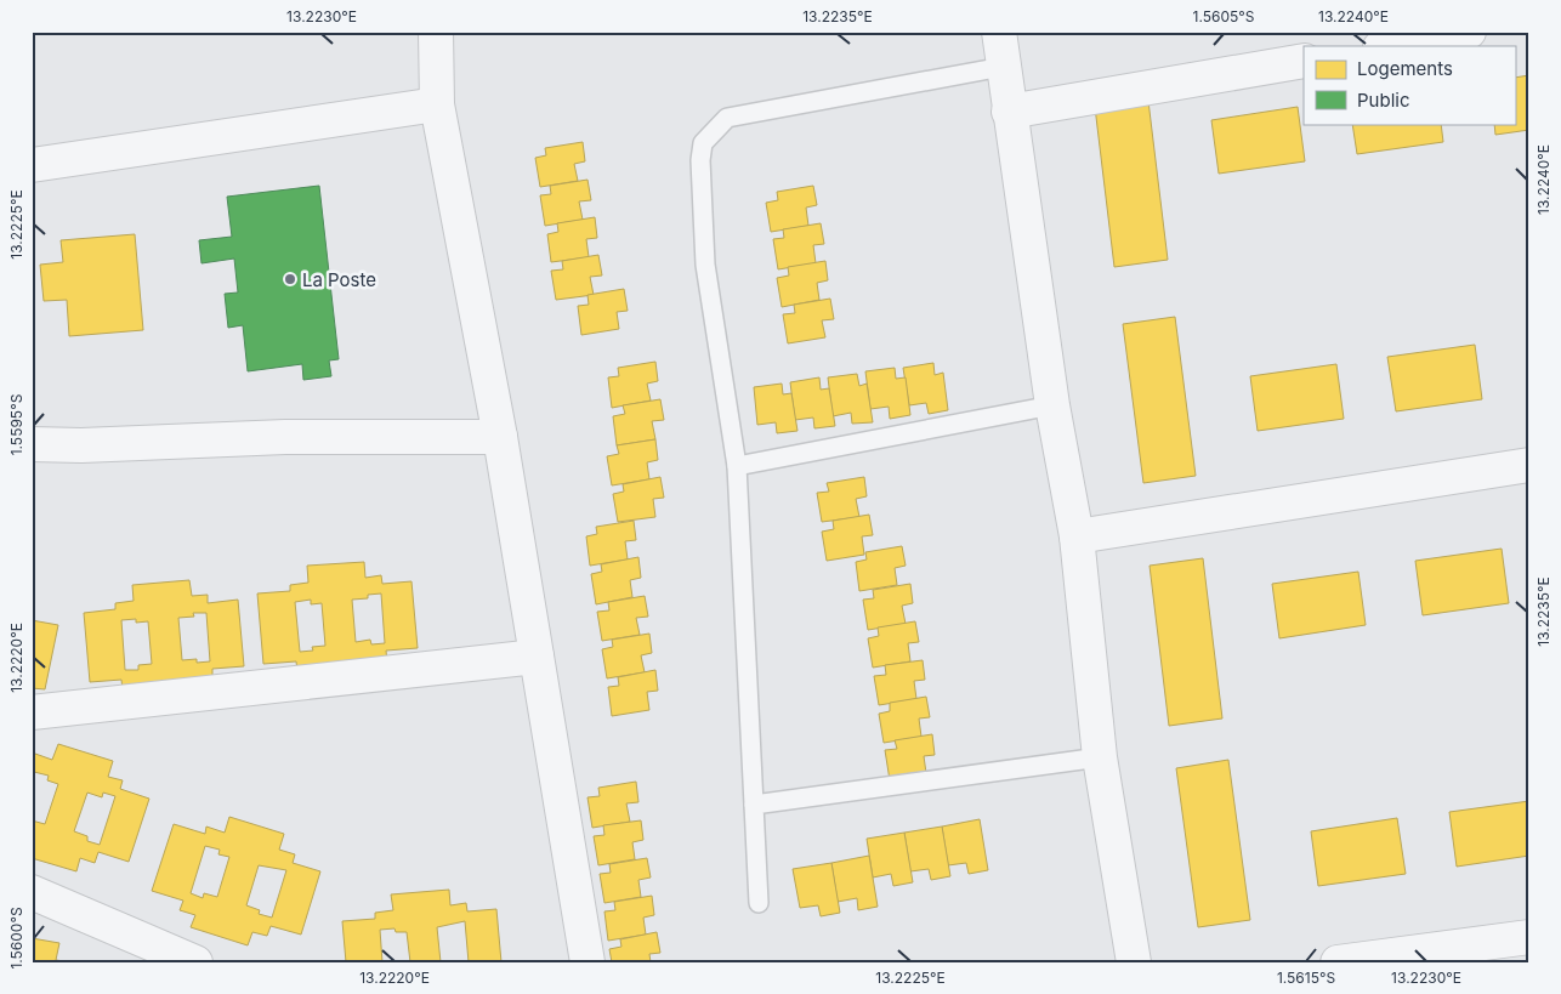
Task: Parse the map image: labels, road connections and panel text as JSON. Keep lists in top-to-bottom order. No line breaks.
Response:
{"places":["La Poste"],"legend":["Logements","Public"],"coordinates":["13.2230°E","13.2235°E","1.5605°S","13.2240°E","13.2225°E","1.5595°S","13.2220°E","1.5600°S","1.5615°S"]}
